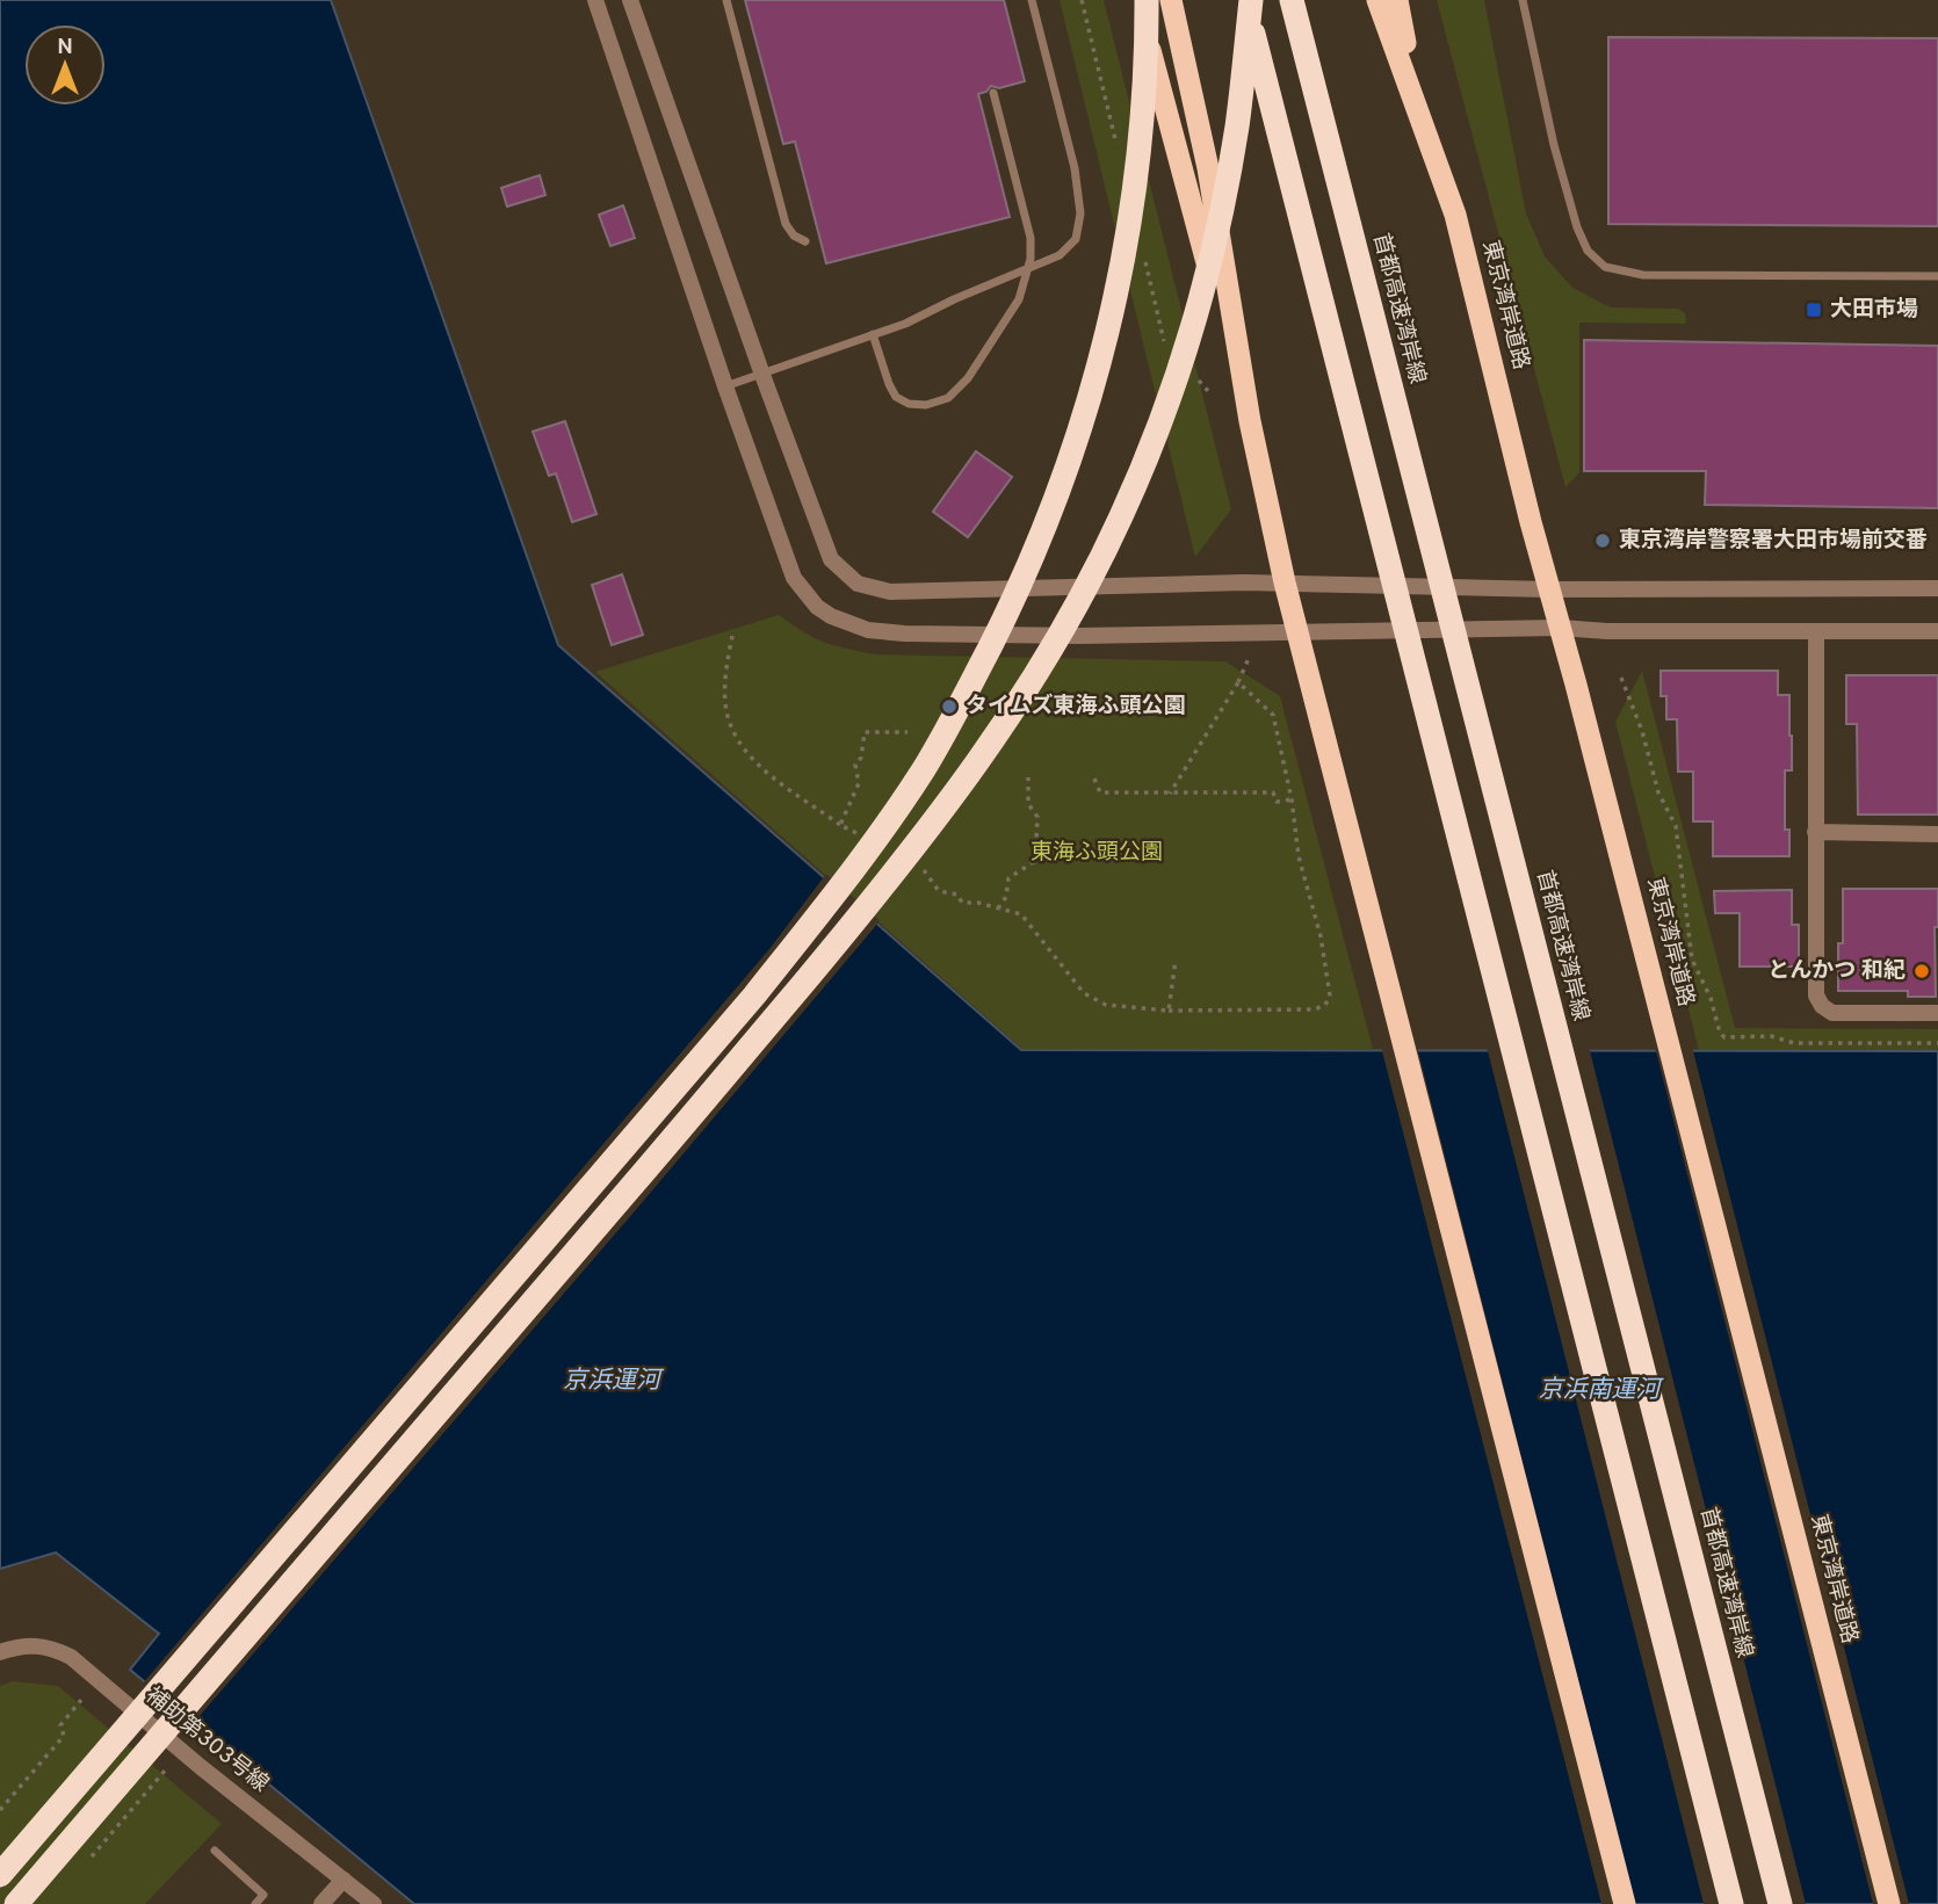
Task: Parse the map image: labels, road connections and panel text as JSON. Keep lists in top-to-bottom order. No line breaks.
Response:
{"streets":{"highway":["東京湾岸道路","首都高速湾岸線"],"street":["補助第303号線"]},"water":["京浜運河","京浜南運河"],"parks":["東海ふ頭公園"],"places":{"transit":["大田市場"],"other":["東京湾岸警察署大田市場前交番","タイムズ東海ふ頭公園","とんかつ 和紀"]},"north":"top"}
